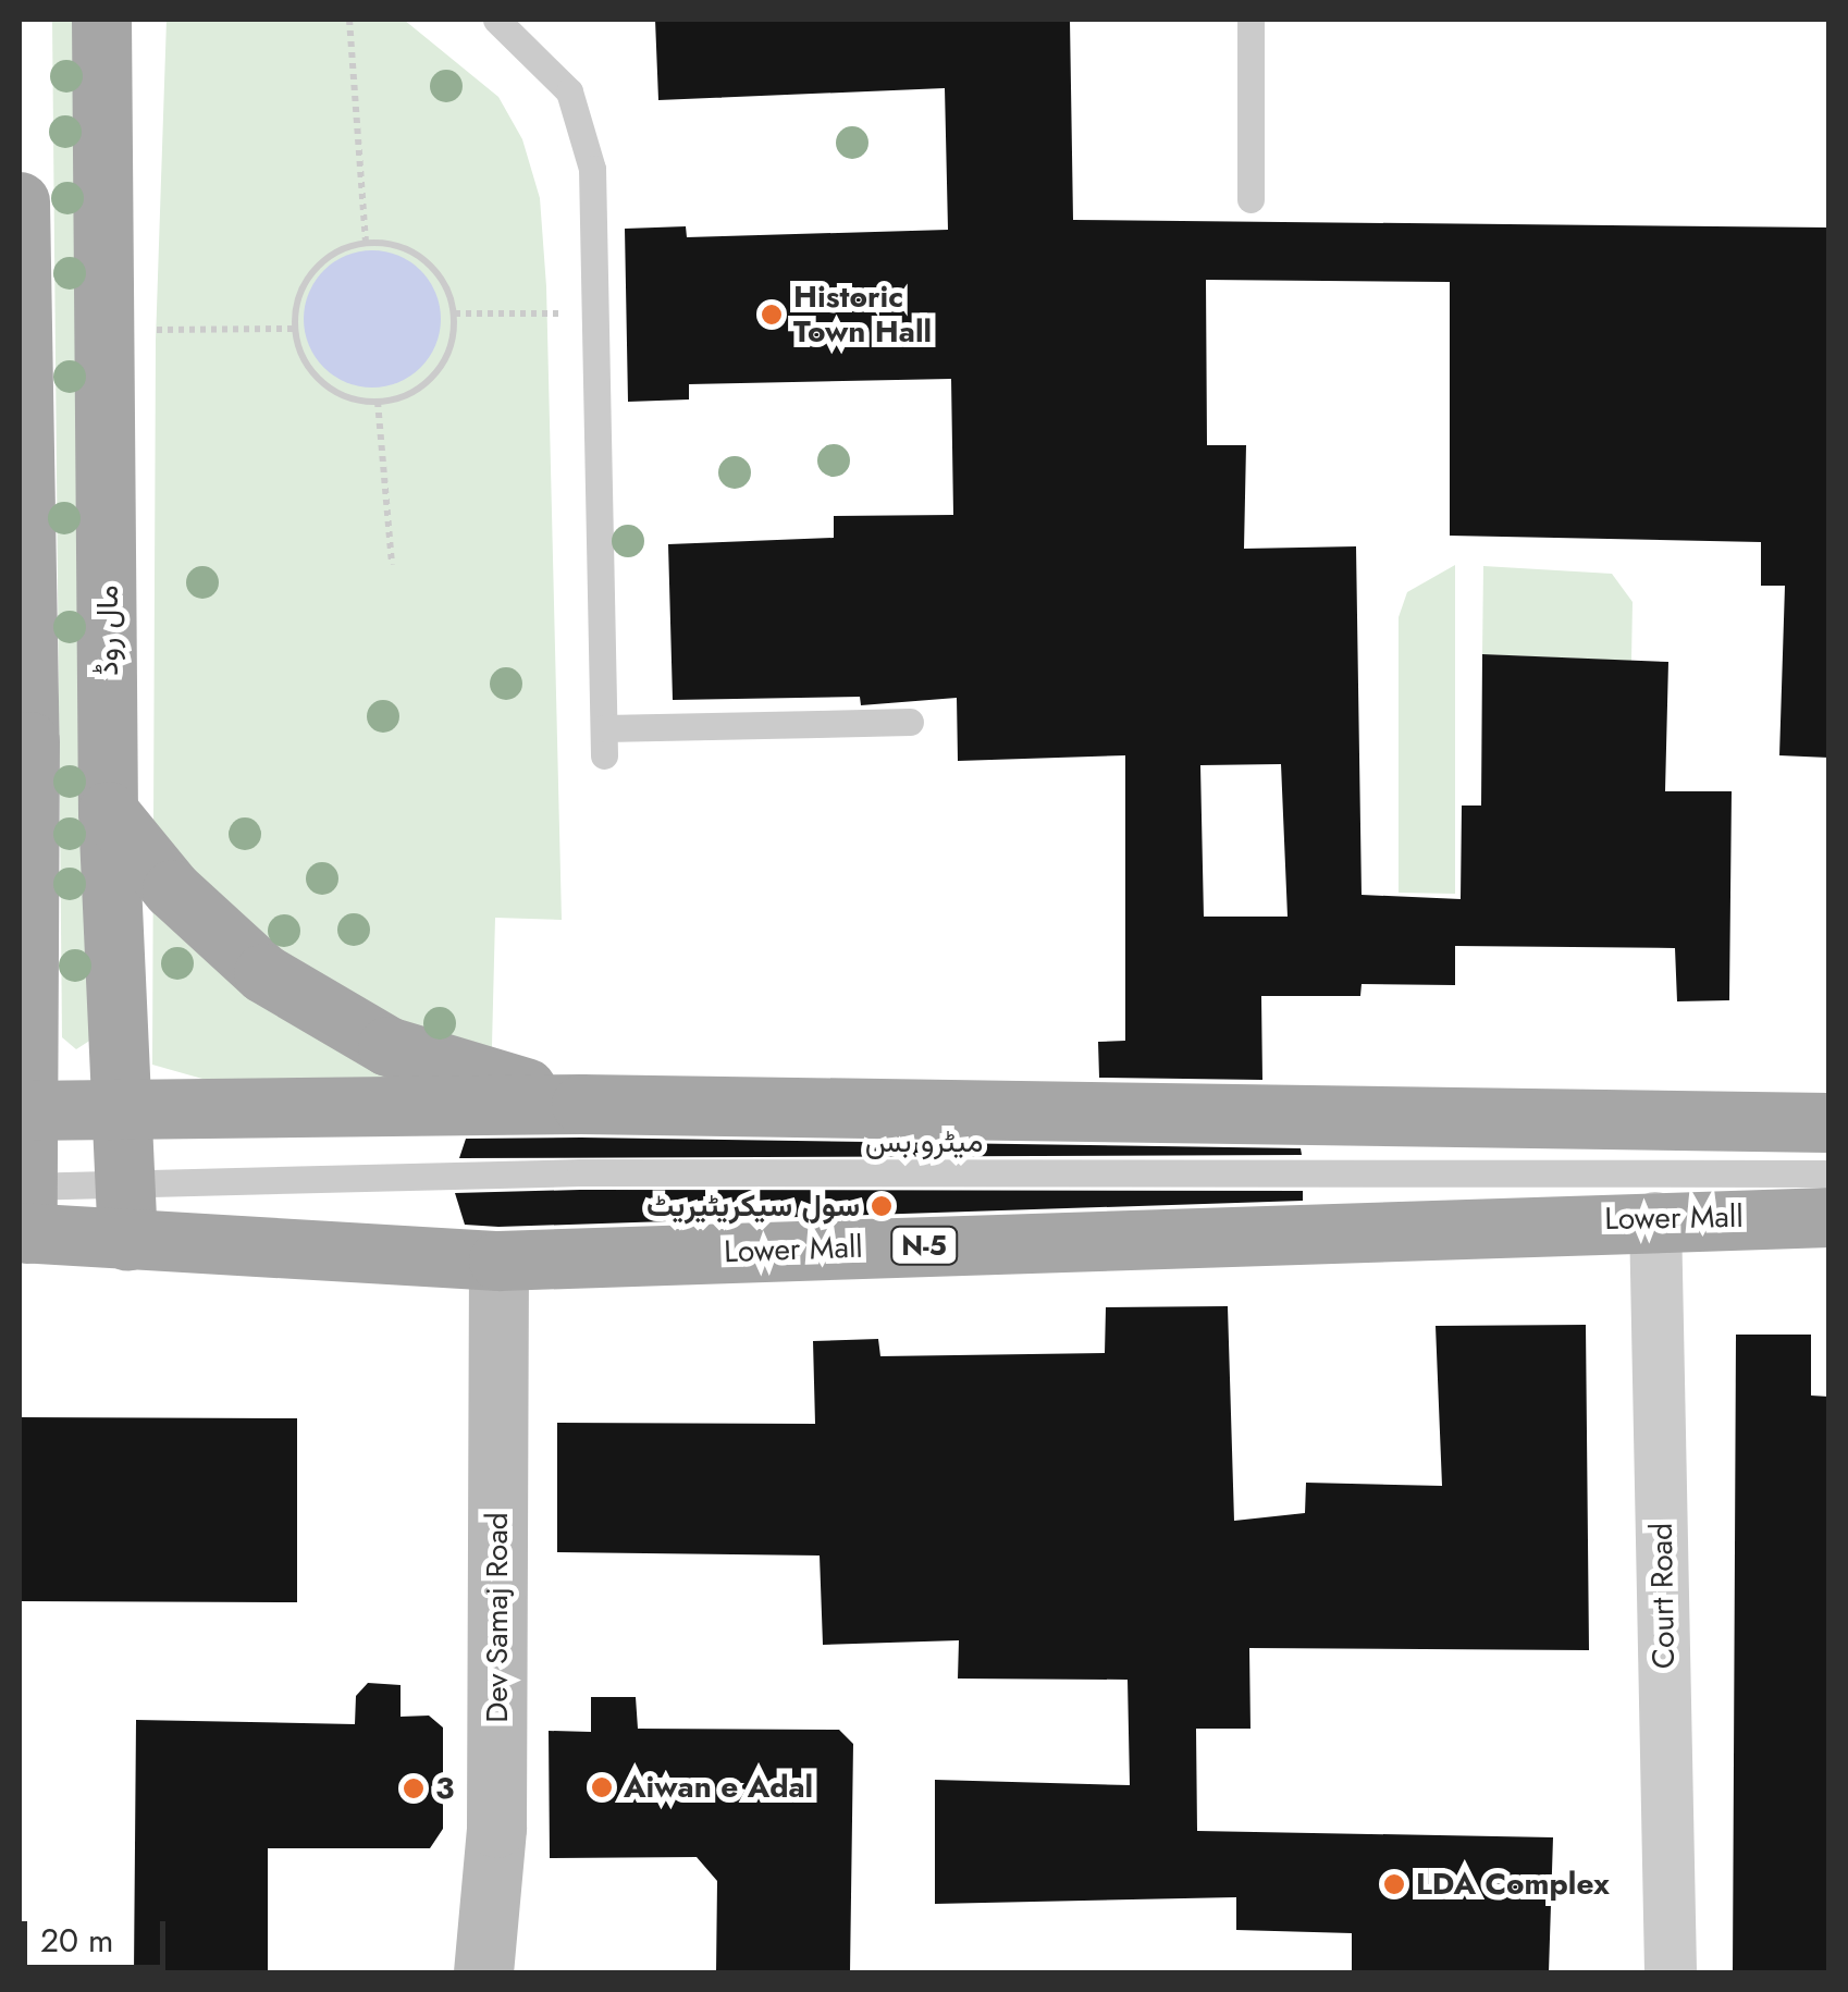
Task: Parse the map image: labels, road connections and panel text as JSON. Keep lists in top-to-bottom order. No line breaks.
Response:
{"streets":{"main road":["مال روڈ","Lower Mall","N-5","Dev Samaj Road"],"street":["Court Road"],"lane":["میٹرو بس"]},"crossings":[["مال روڈ","Lower Mall"],["میٹرو بس","Lower Mall"],["Lower Mall","Court Road"],["Lower Mall","Dev Samaj Road"]],"places":["Historic Town Hall","سول سیکریٹیریٹ","Aiwan e Adal","3","LDA Complex"],"scale_bar":"20 m"}
